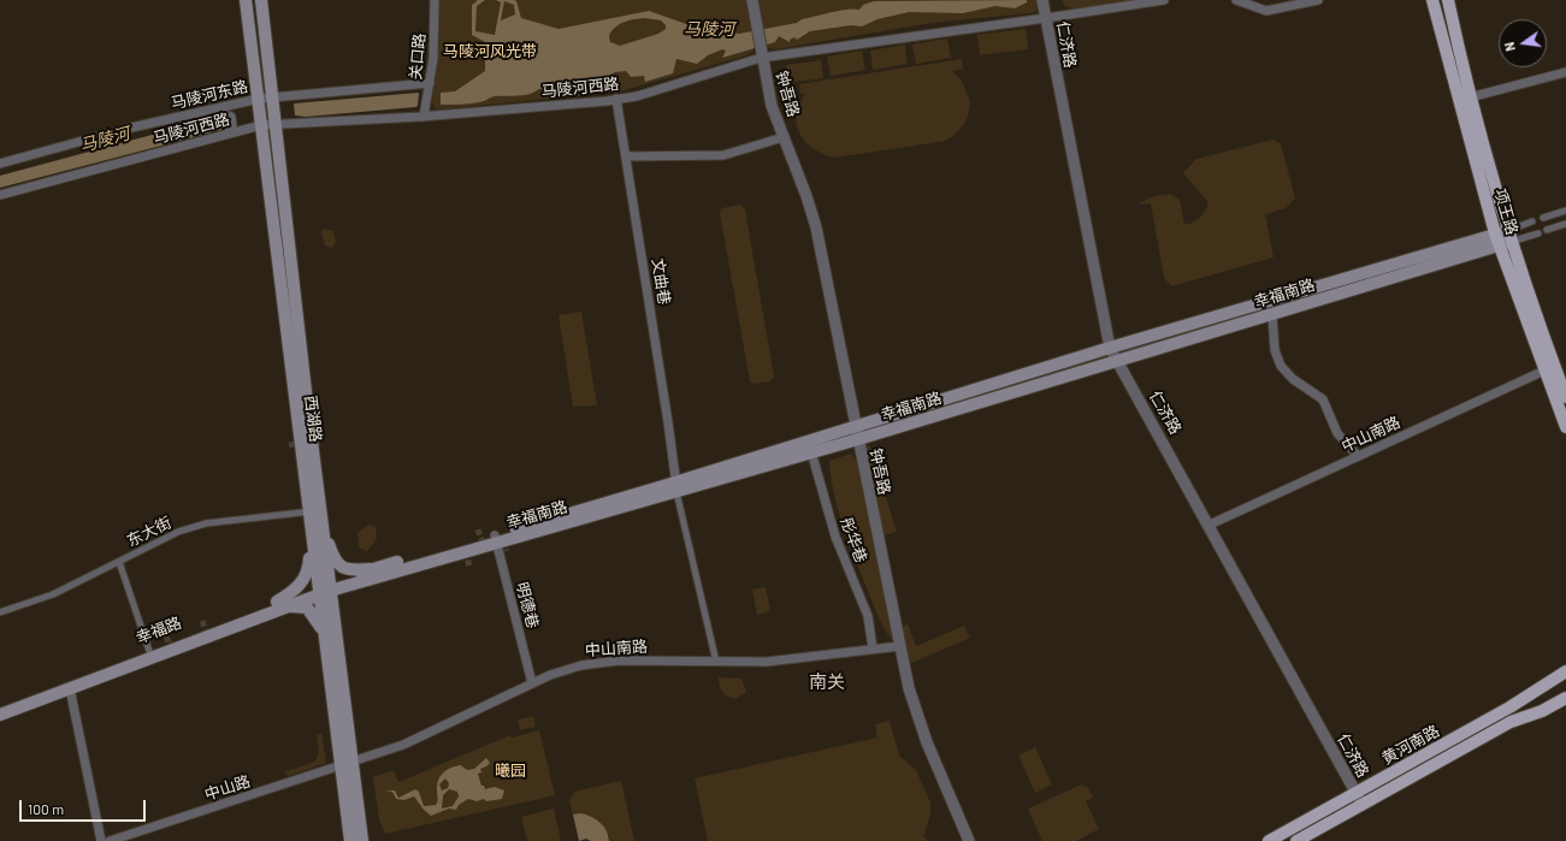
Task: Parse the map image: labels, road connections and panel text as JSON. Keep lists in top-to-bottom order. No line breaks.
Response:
{"streets":{"main road":["项王路","幸福南路","西湖路","幸福路","黄河南路"],"street":["仁济路","关口路","马陵河西路","钟吾路","马陵河东路","文曲巷","中山南路","东大街","彤华巷","明德巷","中山路"]},"crossings":[["仁济路","马陵河西路"],["仁济路","幸福南路"],["仁济路","中山南路"],["仁济路","黄河南路"],["关口路","马陵河西路"],["关口路","马陵河东路"],["马陵河西路","钟吾路"],["马陵河西路","文曲巷"],["马陵河西路","西湖路"],["钟吾路","幸福南路"],["钟吾路","中山南路"],["马陵河东路","西湖路"],["项王路","幸福南路"],["项王路","中山南路"],["文曲巷","幸福南路"],["幸福南路","西湖路"],["幸福南路","彤华巷"],["幸福南路","明德巷"],["幸福南路","幸福路"],["西湖路","中山南路"],["西湖路","东大街"],["西湖路","幸福路"],["西湖路","中山路"],["中山南路","彤华巷"],["中山南路","明德巷"],["中山南路","中山路"]],"districts":["南关"],"water":["马陵河"],"parks":["马陵河风光带","曦园"],"scale_bar":"100 m","north":"left"}
